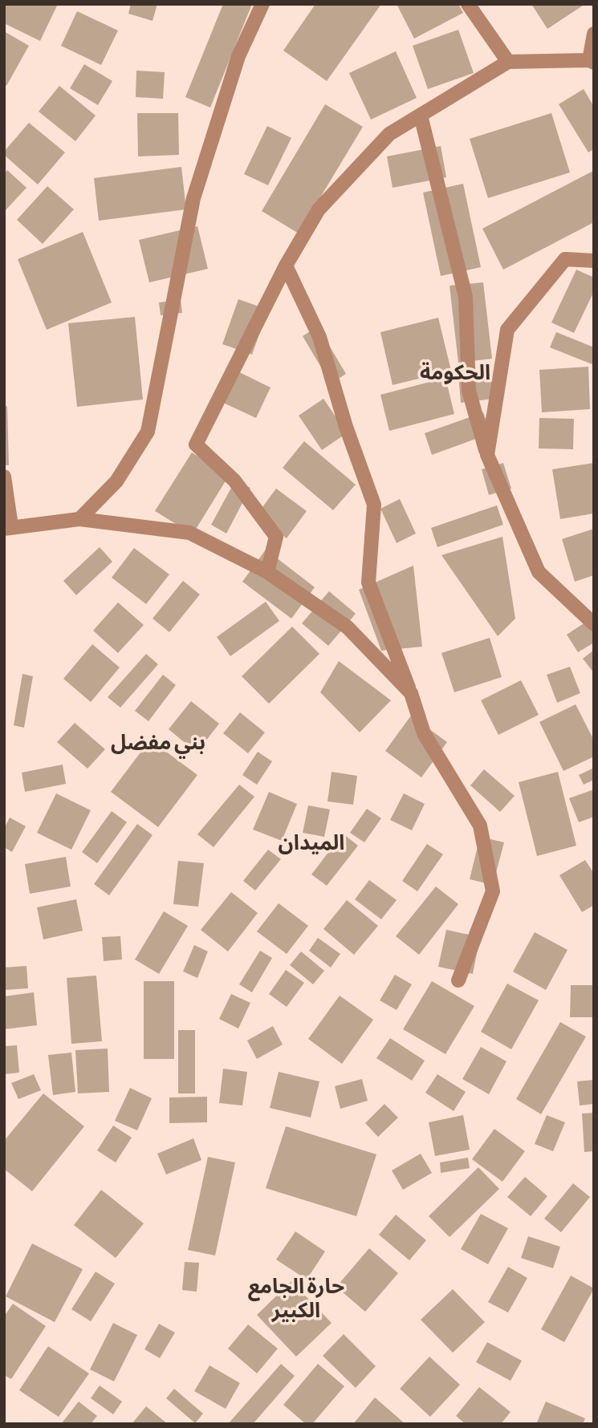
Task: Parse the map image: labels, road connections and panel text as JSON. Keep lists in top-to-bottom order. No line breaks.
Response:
{"districts":["الحكومة","بني مفضل","الميدان","حارة الجامع الكبير"]}
